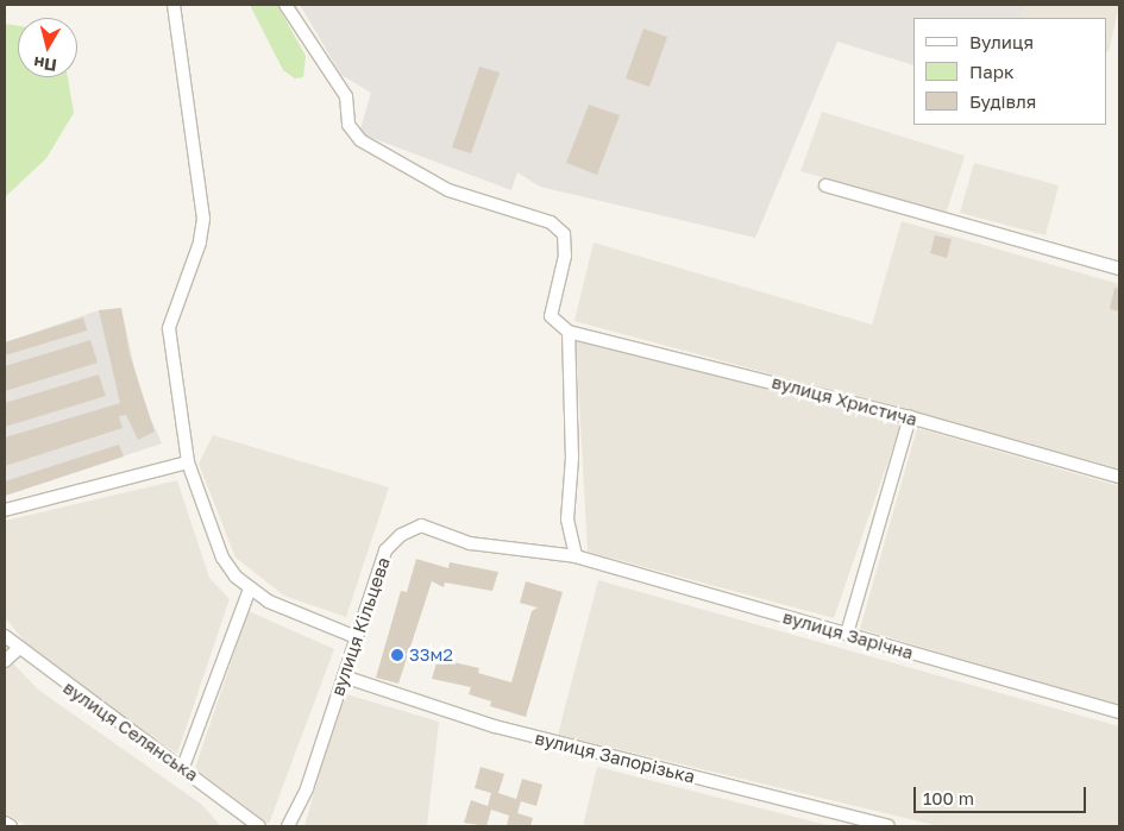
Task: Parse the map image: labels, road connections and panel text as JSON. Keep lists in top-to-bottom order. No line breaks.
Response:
{"streets":{"street":["вулиця Христича","вулиця Кільцева","вулиця Зарічна","вулиця Селянська","вулиця Запорізька"]},"crossings":[["вулиця Кільцева","вулиця Зарічна"],["вулиця Кільцева","вулиця Запорізька"]],"places":["33м2"],"legend":["Вулиця","Парк","Будівля"],"scale_bar":"100 m","north":"bottom"}
